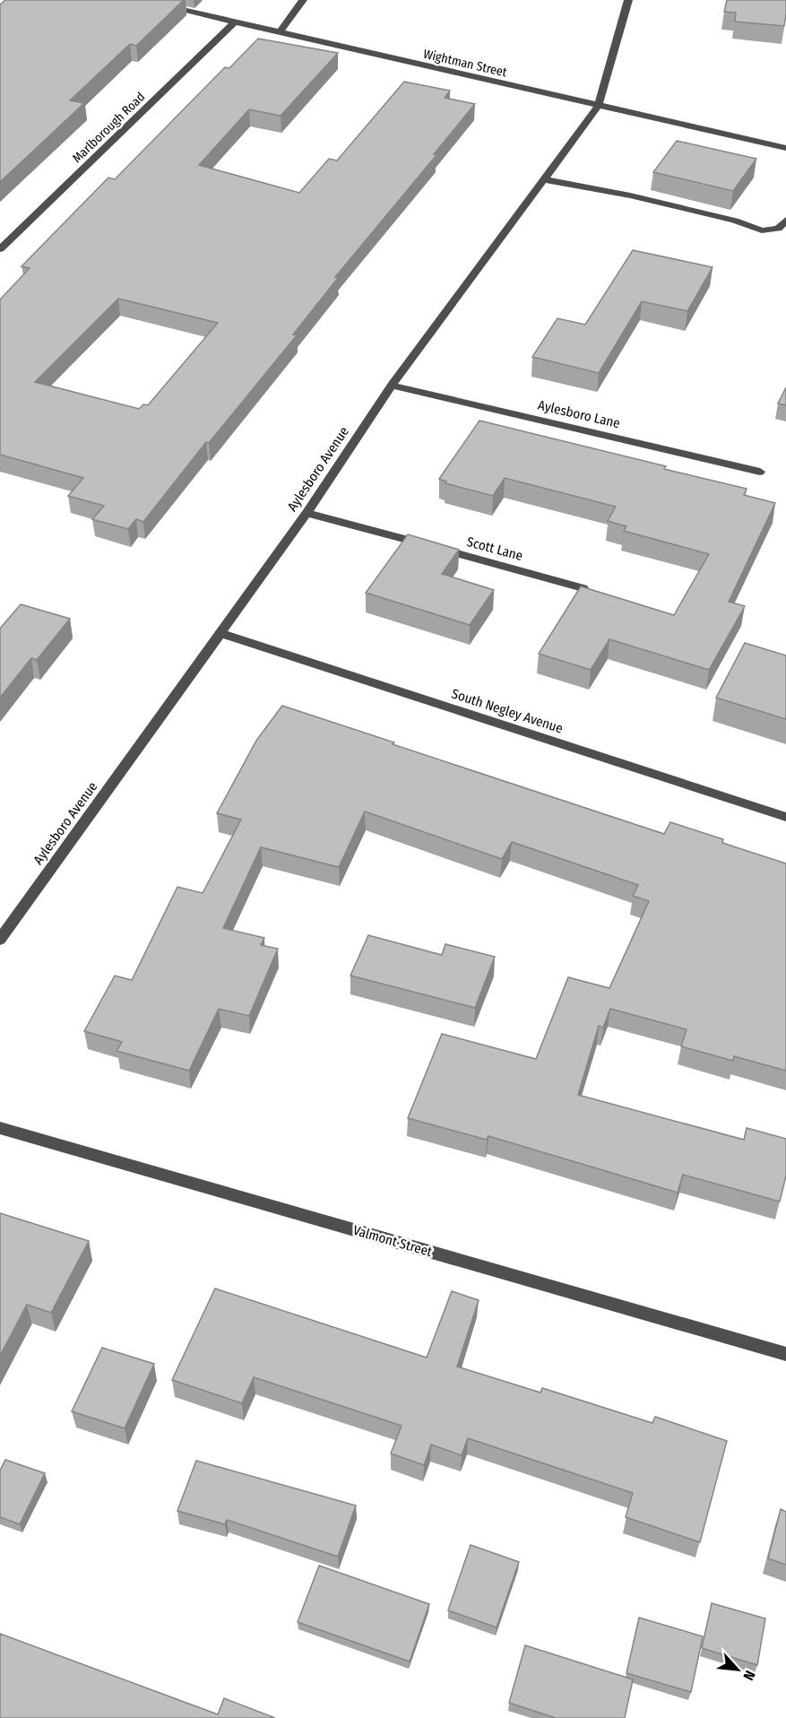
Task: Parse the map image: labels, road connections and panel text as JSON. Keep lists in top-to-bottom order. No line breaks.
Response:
{"streets":{"street":["Wightman Street","Marlborough Road","Aylesboro Lane","Aylesboro Avenue","Scott Lane","South Negley Avenue","Valmont Street"]},"crossings":[["Wightman Street","Marlborough Road"],["Wightman Street","Aylesboro Avenue"],["Aylesboro Lane","Aylesboro Avenue"],["Aylesboro Avenue","Scott Lane"],["Aylesboro Avenue","South Negley Avenue"]],"north":"bottom right"}
